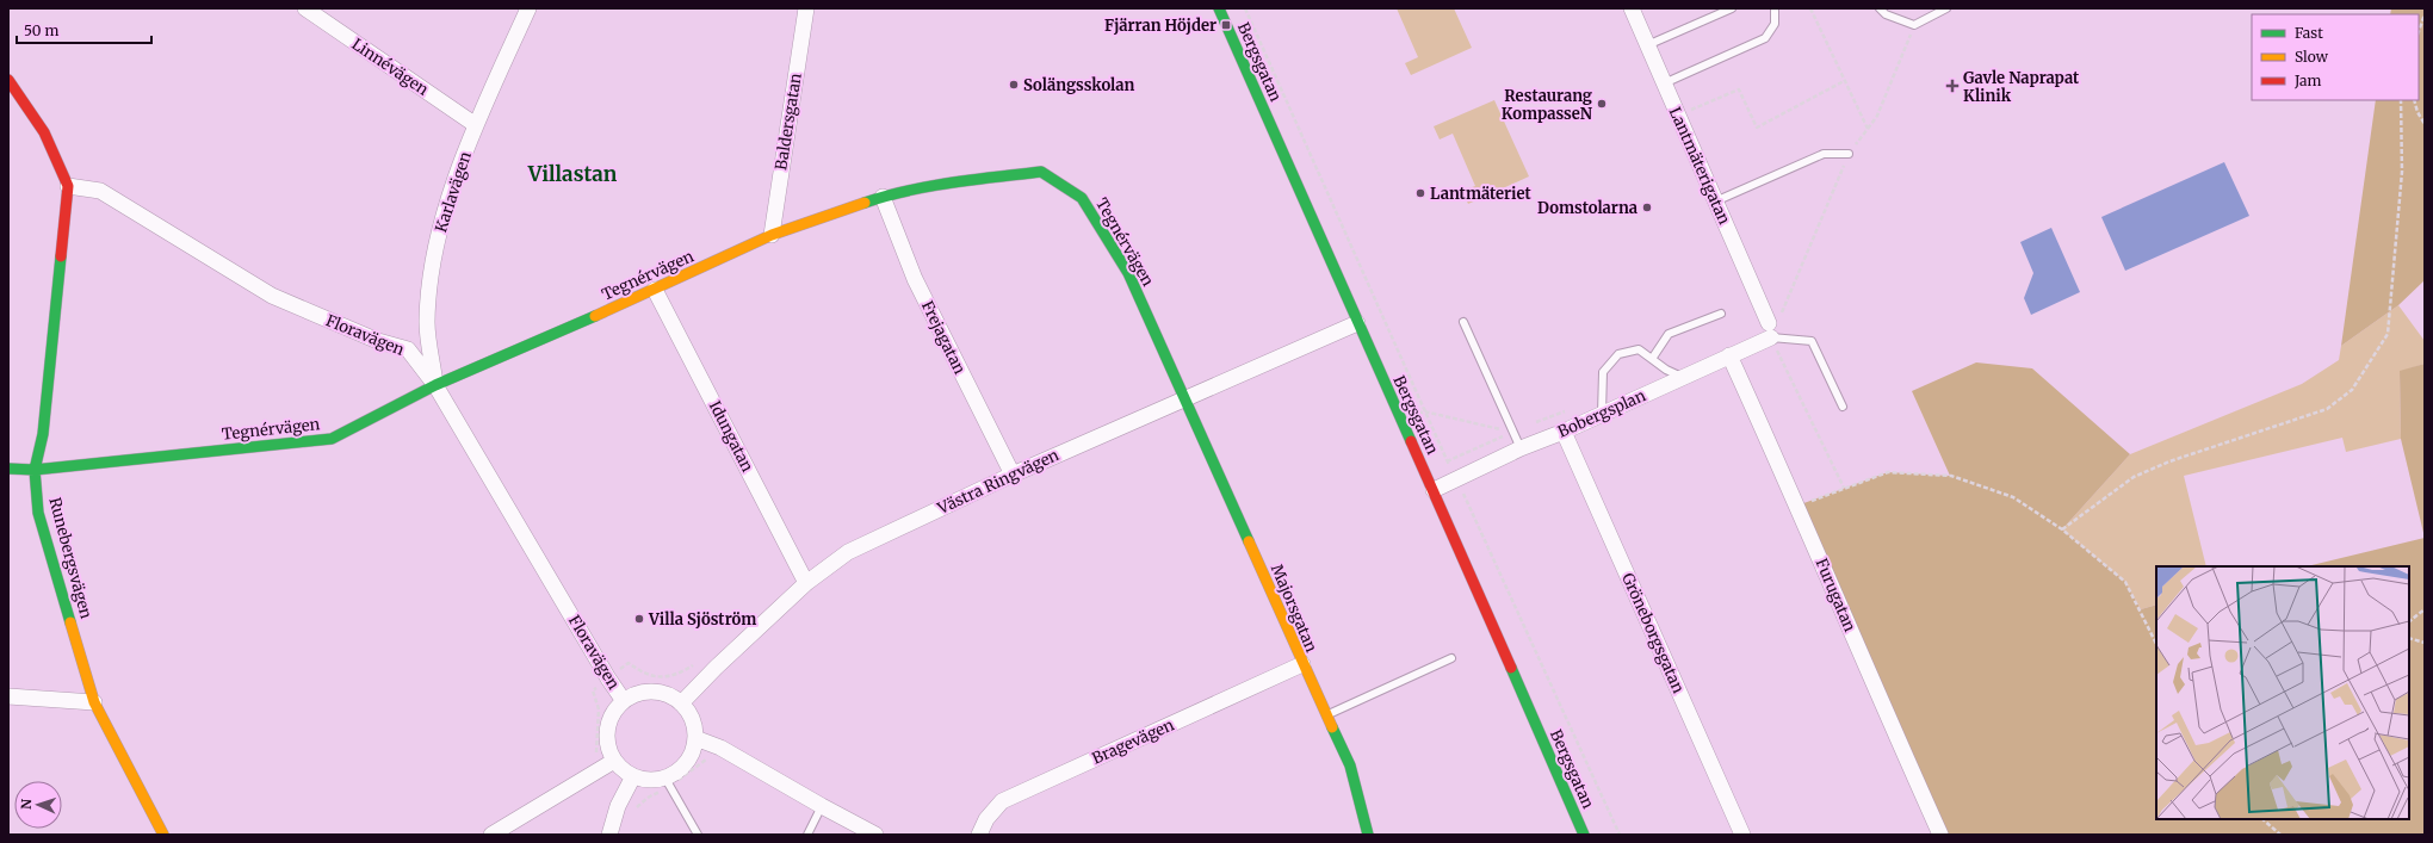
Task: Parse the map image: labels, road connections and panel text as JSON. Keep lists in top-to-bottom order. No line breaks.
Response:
{"streets":{"street":["Bergsgatan","Linnévägen","Baldersgatan","Lantmäterigatan","Karlavägen","Tegnérvägen","Floravägen","Frejagatan","Bobergsplan","Idungatan","Västra Ringvägen","Runebergsvägen","Furugatan","Majorsgatan","Gröneborgsgatan","Bragevägen"]},"crossings":[["Bergsgatan","Bobergsplan"],["Bergsgatan","Västra Ringvägen"],["Linnévägen","Karlavägen"],["Baldersgatan","Tegnérvägen"],["Lantmäterigatan","Bobergsplan"],["Karlavägen","Tegnérvägen"],["Karlavägen","Floravägen"],["Tegnérvägen","Floravägen"],["Tegnérvägen","Frejagatan"],["Tegnérvägen","Idungatan"],["Tegnérvägen","Västra Ringvägen"],["Tegnérvägen","Runebergsvägen"],["Tegnérvägen","Majorsgatan"],["Floravägen","Västra Ringvägen"],["Floravägen","Runebergsvägen"],["Frejagatan","Västra Ringvägen"],["Bobergsplan","Furugatan"],["Bobergsplan","Gröneborgsgatan"],["Idungatan","Västra Ringvägen"],["Västra Ringvägen","Majorsgatan"],["Majorsgatan","Bragevägen"]],"districts":["Villastan"],"places":{"transit":["Fjärran Höjder"],"other":["Solängsskolan","Restaurang KompasseN","Lantmäteriet","Domstolarna","Villa Sjöström"],"health":["Gavle Naprapat Klinik"]},"legend":["Fast","Slow","Jam"],"scale_bar":"50 m","north":"left"}
